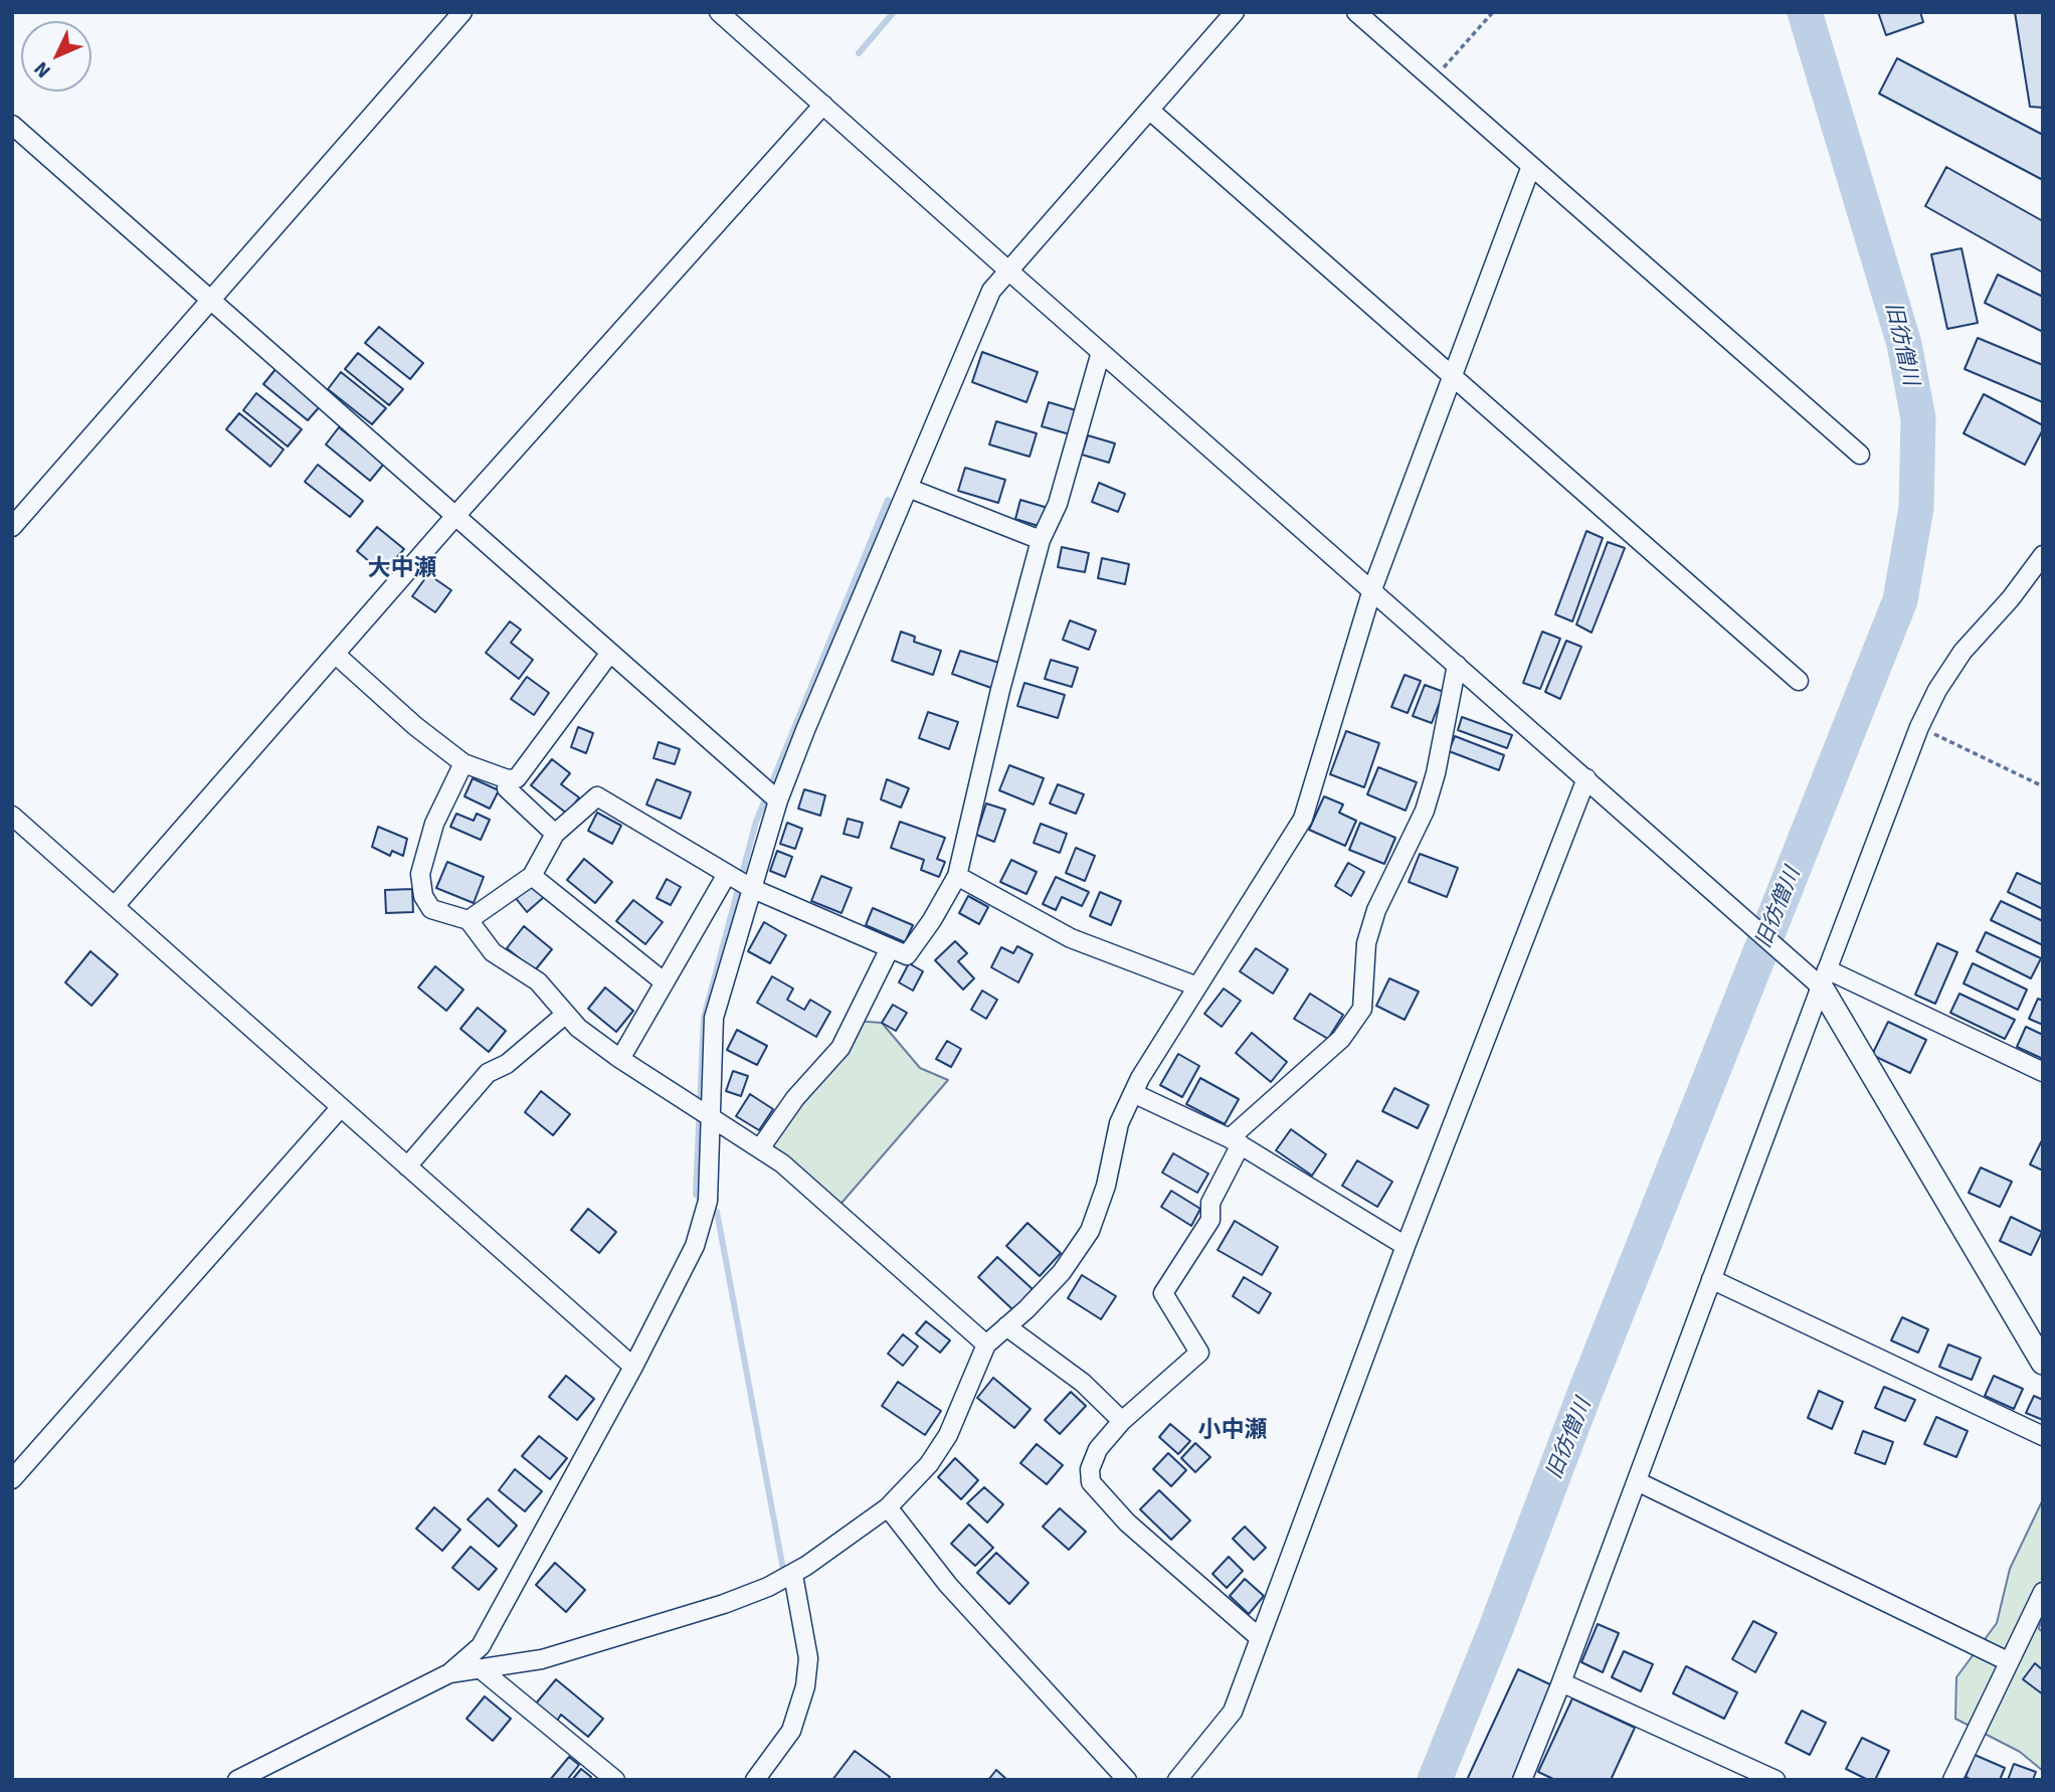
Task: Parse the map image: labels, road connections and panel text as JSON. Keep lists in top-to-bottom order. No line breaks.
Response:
{"districts":["大中瀬","小中瀬"],"water":["旧彷僧川"],"north":"bottom left"}
